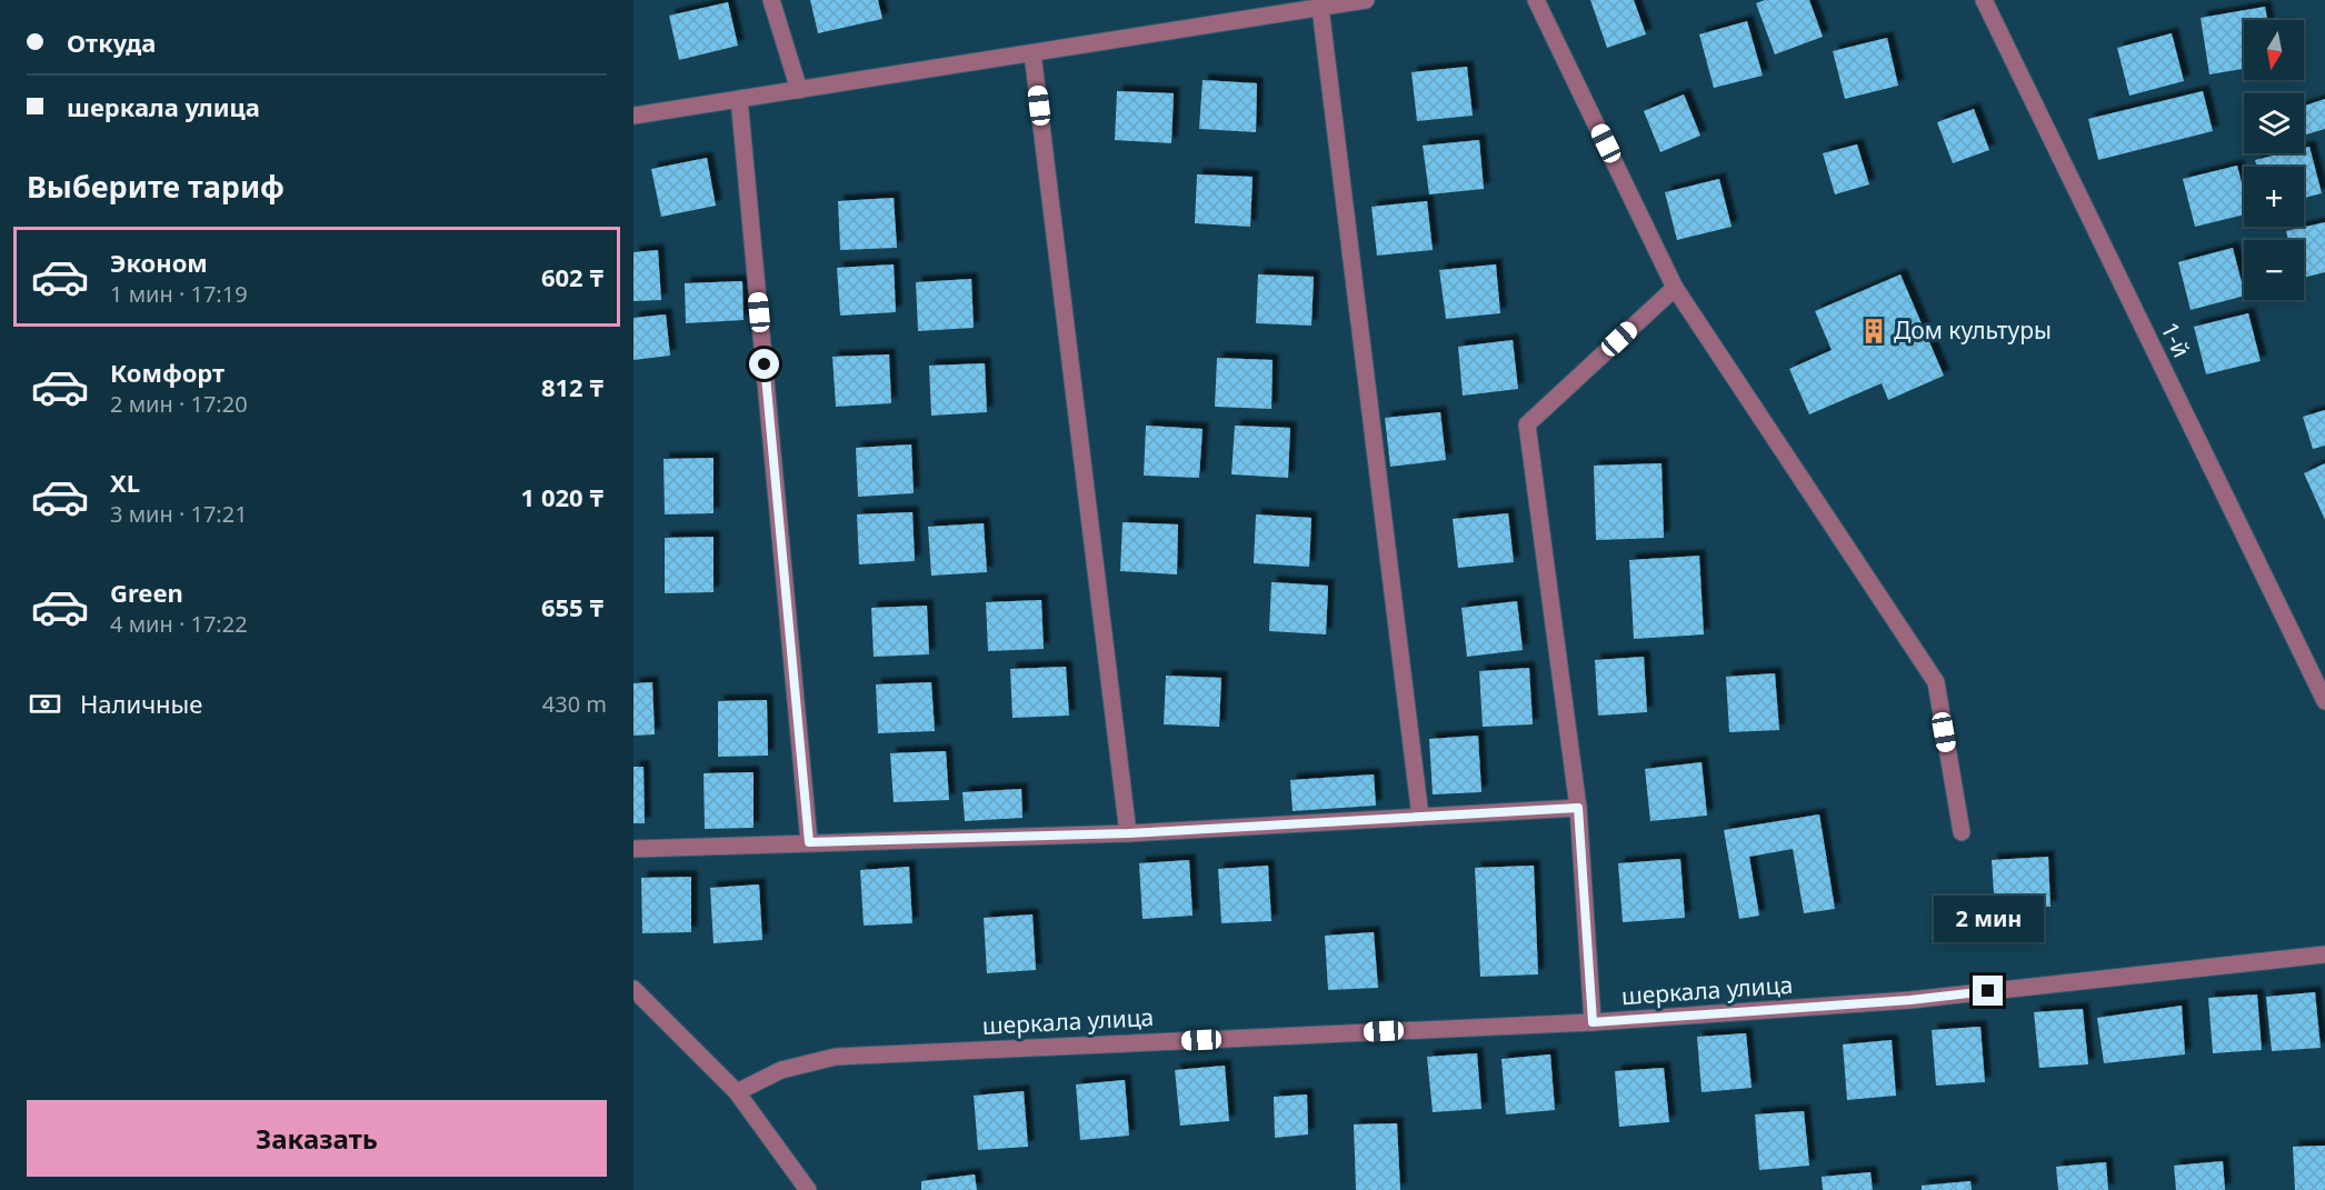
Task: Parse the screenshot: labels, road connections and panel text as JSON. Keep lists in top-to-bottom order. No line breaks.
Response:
{"streets":{"street":["1-й","шеркала улица"]},"places":{"building":["Дом культуры"]},"north":"bottom","page":{"banner":["Откуда","шеркала улица"],"map_buttons":["+","−"],"heading":"Выберите тариф","list":[{"name":"Эконом","note":"1 мин · 17:19","value":"602 ₸"},{"name":"Комфорт","note":"2 мин · 17:20","value":"812 ₸"},{"name":"XL","note":"3 мин · 17:21","value":"1 020 ₸"},{"name":"Green","note":"4 мин · 17:22","value":"655 ₸"}],"pay":["Наличные","430 m"],"bubble":"2 мин","buttons":"Заказать"}}
